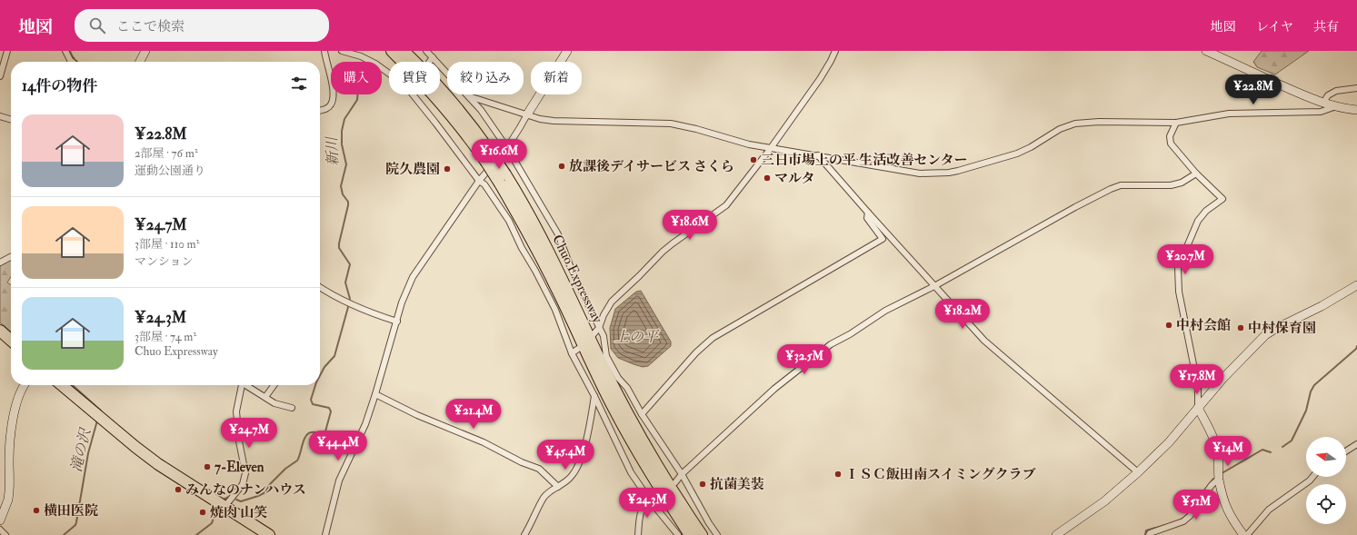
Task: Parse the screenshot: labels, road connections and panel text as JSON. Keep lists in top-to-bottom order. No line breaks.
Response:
{"streets":{"highway":["Chuo Expressway"]},"water":["新川","上の平","滝の沢"],"places":["三日市場上の平 生活改善センター","放課後デイサービス さくら","院久農園","マルタ","中村会館","中村保育園","7-Eleven","ＩＳＣ飯田南スイミングクラブ","抗菌美装","みんなのナンハウス","横田医院","焼肉 山笑"],"north":"left","page":{"header":"地図","search":"ここで検索","nav":["地図","レイヤ","共有"],"chip":["購入","賃貸","絞り込み","新着"],"heading":"14件の物件","price":["¥22.8M","¥16.6M","¥18.6M","¥20.7M","¥18.2M","¥32.5M","¥17.8M","¥21.4M","¥24.7M","¥44.4M","¥14M","¥45.4M","¥24.3M","¥51M"],"list":[{"name":"¥22.8M","note":"2部屋 · 76 m² · 運動公園通り"},{"name":"¥24.7M","note":"3部屋 · 110 m² · マンション"},{"name":"¥24.3M","note":"3部屋 · 74 m² · Chuo Expressway"}]}}
